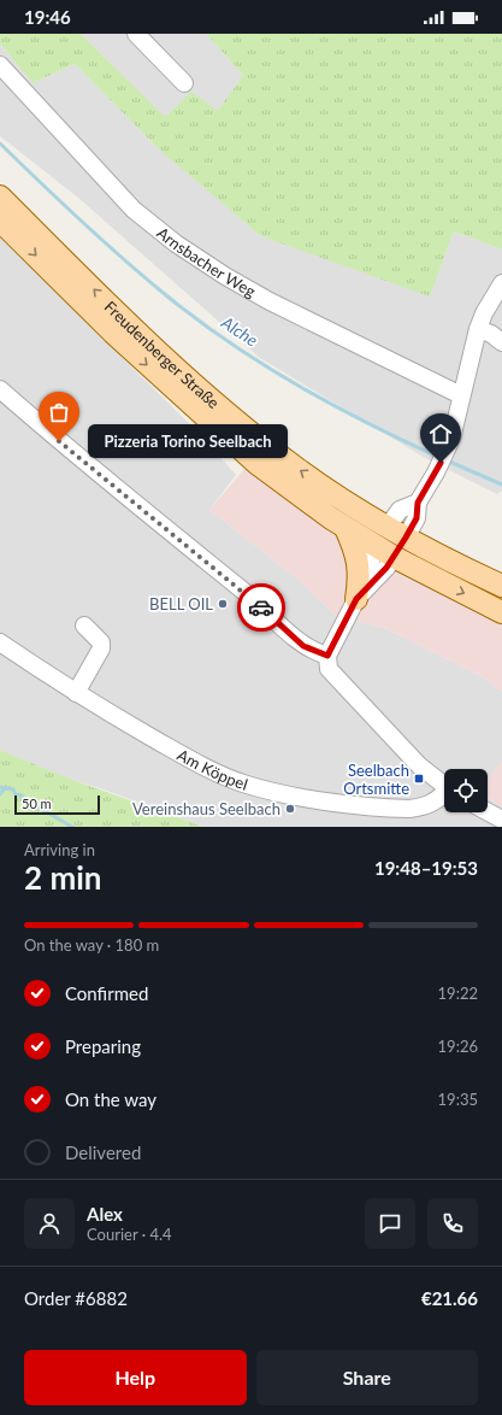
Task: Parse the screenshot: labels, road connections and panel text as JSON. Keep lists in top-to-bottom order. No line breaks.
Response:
{"streets":{"main road":["Freudenberger Straße"],"street":["Arnsbacher Weg","Am Köppel"]},"water":["Alche"],"places":{"other":["Pizzeria Torino Seelbach","BELL OIL","Vereinshaus Seelbach"],"transit":["Seelbach Ortsmitte"]},"scale_bar":"50 m","page":{"status":"19:46","bubble":"Pizzeria Torino Seelbach","scale":"50 m","heading":["2 min","Arriving in","19:48–19:53"],"panel":["Alex","Courier · 4.4","Order #6882","€21.66"],"bar":"On the way · 180 m","list":[["Confirmed","19:22"],["Preparing","19:26"],["On the way","19:35"],"Delivered"],"buttons":["Help","Share"]}}
